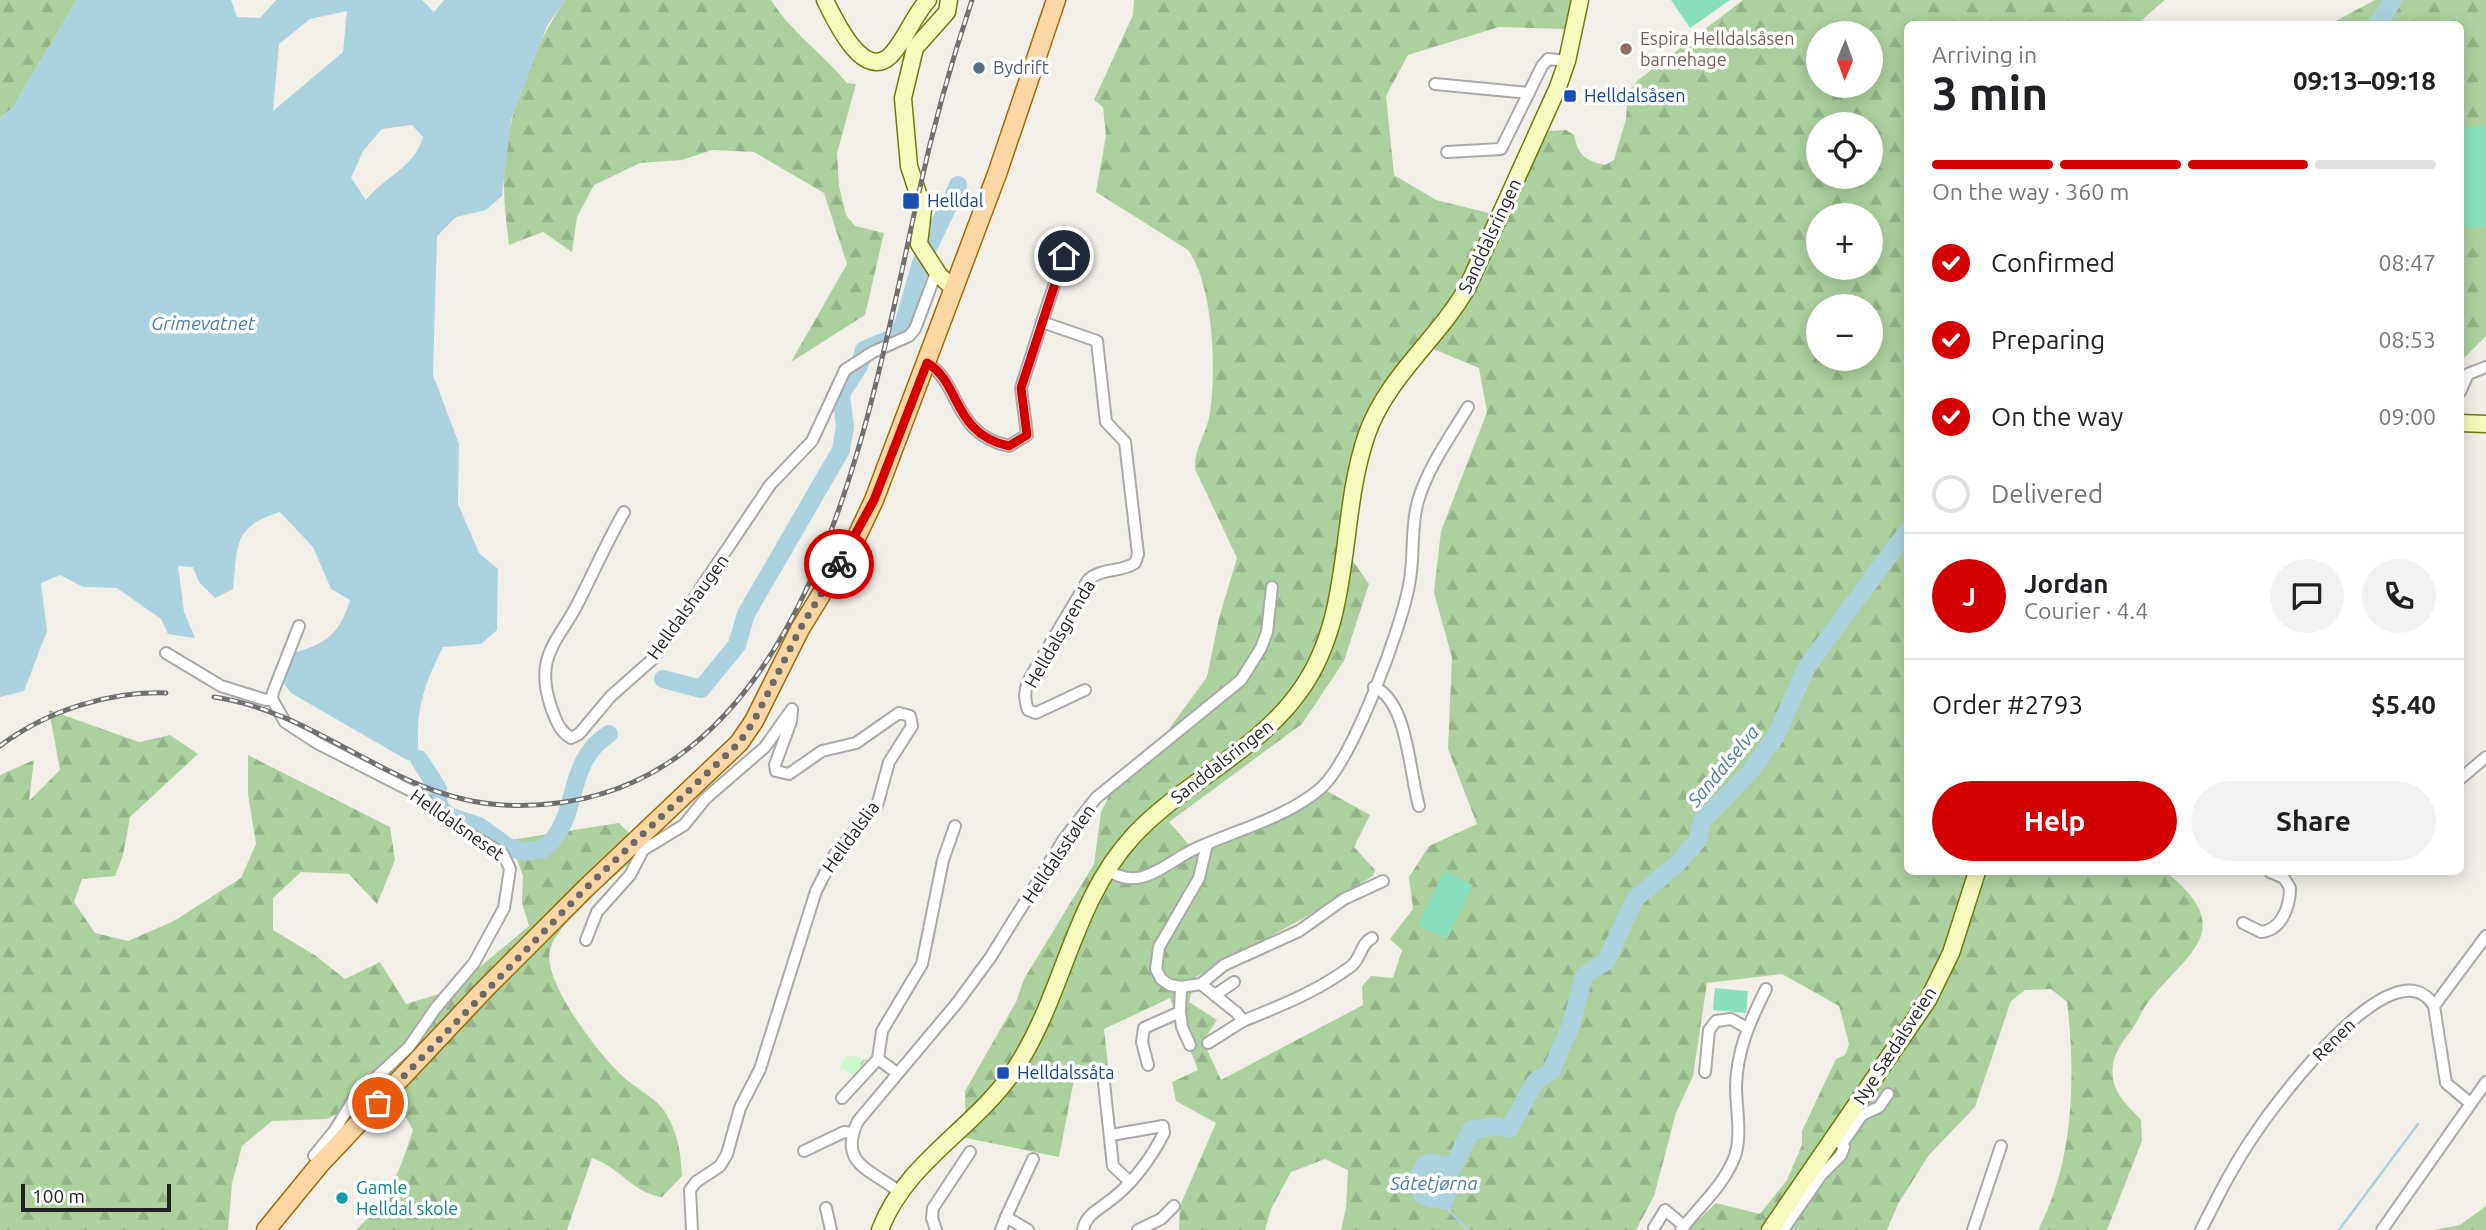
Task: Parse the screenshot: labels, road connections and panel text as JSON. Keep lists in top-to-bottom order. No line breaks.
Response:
{"streets":{"main road":["Sanddalsringen","Nye Sædalsveien"],"street":["Helldalshaugen","Helldalsgrenda","Helldalsneset","Helldalslia","Helldalsstølen","Renen"]},"water":["Grimevatnet","Sandalselva","Såtetjørna"],"places":{"other":["Espira Helldalsåsen barnehage","Bydrift","Gamle Helldal skole"],"transit":["Helldalsåsen","Helldal","Helldalssåta"]},"scale_bar":"100 m","north":"bottom","page":{"map_buttons":["+","−"],"heading":["3 min","Arriving in","09:13–09:18"],"panel":["Jordan","Courier · 4.4","Order #2793","$5.40"],"bar":"On the way · 360 m","list":[["Confirmed","08:47"],["Preparing","08:53"],["On the way","09:00"],"Delivered"],"round":"J","buttons":["Help","Share"],"scale":"100 m"}}
